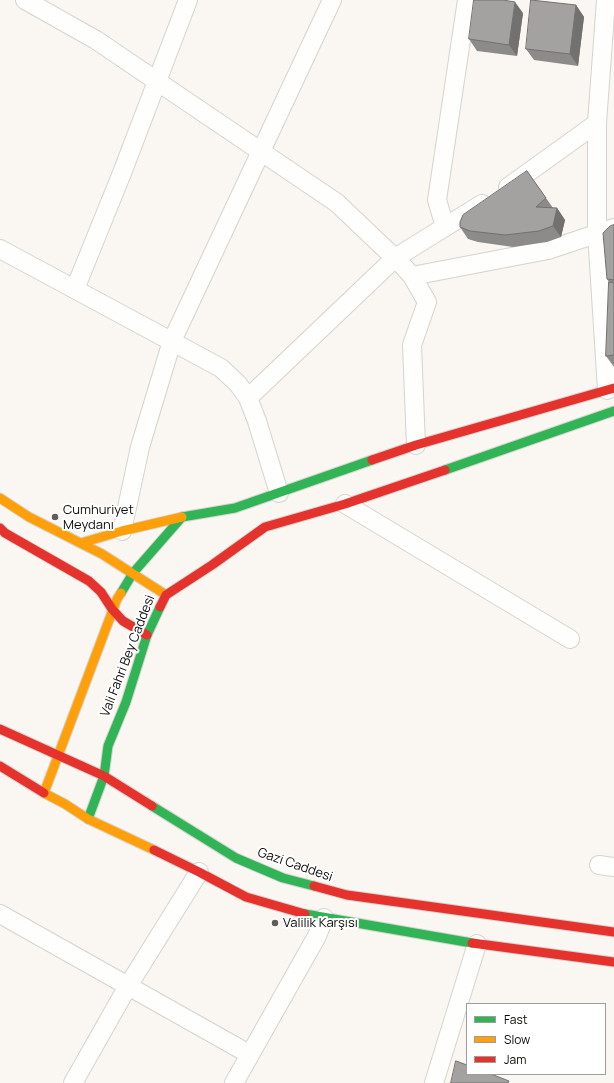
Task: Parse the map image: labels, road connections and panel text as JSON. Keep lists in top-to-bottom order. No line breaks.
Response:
{"streets":{"main road":["Vali Fahri Bey Caddesi","Gazi Caddesi"]},"crossings":[["Vali Fahri Bey Caddesi","Gazi Caddesi"]],"places":["Cumhuriyet Meydanı","Valilik Karşısı"],"legend":["Fast","Slow","Jam"]}
